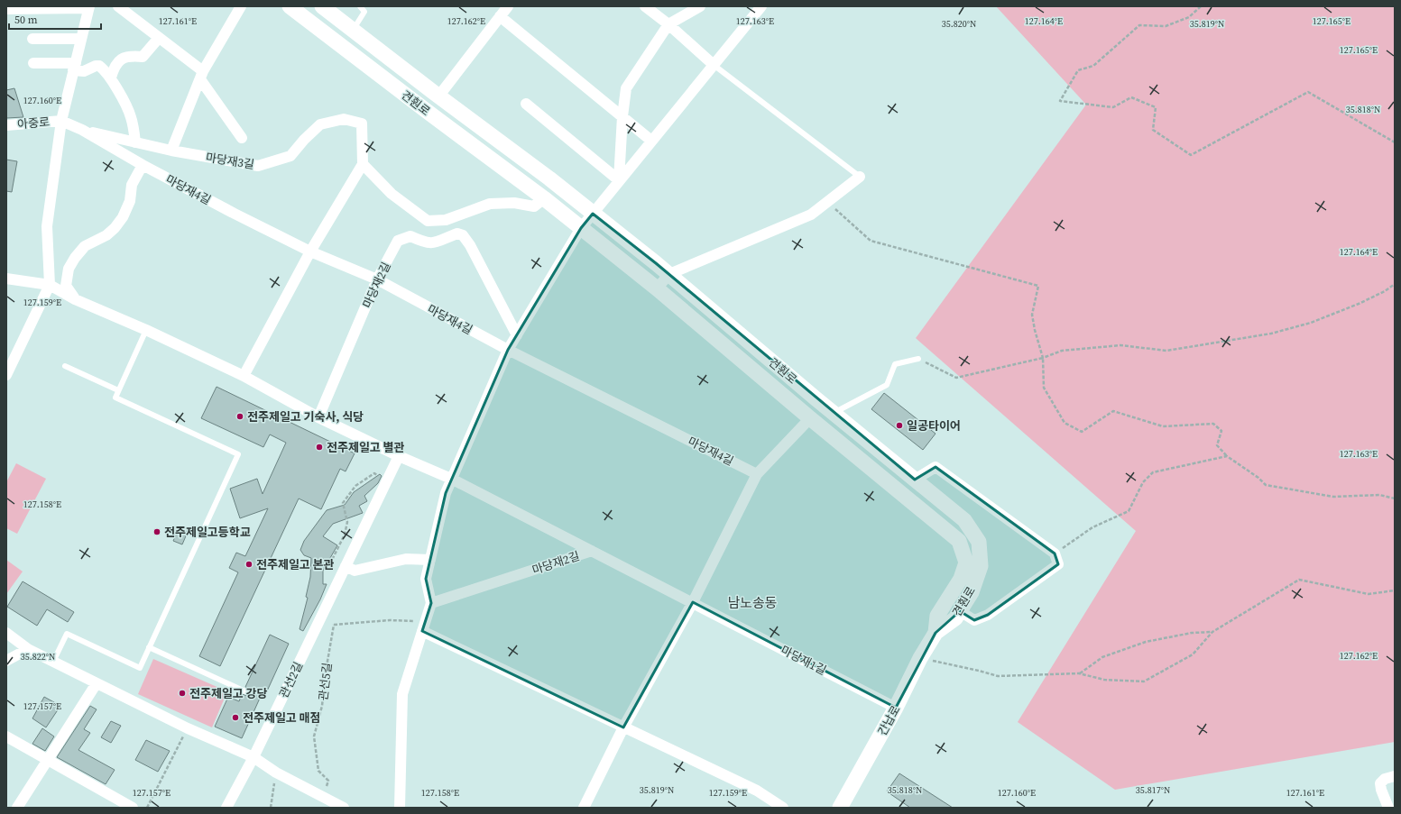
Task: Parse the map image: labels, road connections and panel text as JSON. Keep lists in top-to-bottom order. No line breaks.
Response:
{"streets":{"street":["견훤로","아중로","마당재3길","마당재4길","마당재2길","마당재1길","관선2길","간납로"],"path":["관선5길"]},"crossings":[["견훤로","간납로"],["아중로","마당재4길"],["마당재4길","마당재2길"],["마당재2길","마당재1길"],["마당재1길","간납로"]],"districts":["남노송동"],"places":["전주제일고 기숙사, 식당","일공타이어","전주제일고 별관","전주제일고등학교","전주제일고 본관","전주제일고 강당","전주제일고 매점"],"scale_bar":"50 m","coordinates":["127.165°E","127.161°E","127.162°E","127.163°E","127.164°E","35.820°N","35.819°N","127.160°E","35.818°N","127.159°E","127.158°E","35.822°N","127.157°E","35.817°N"]}
